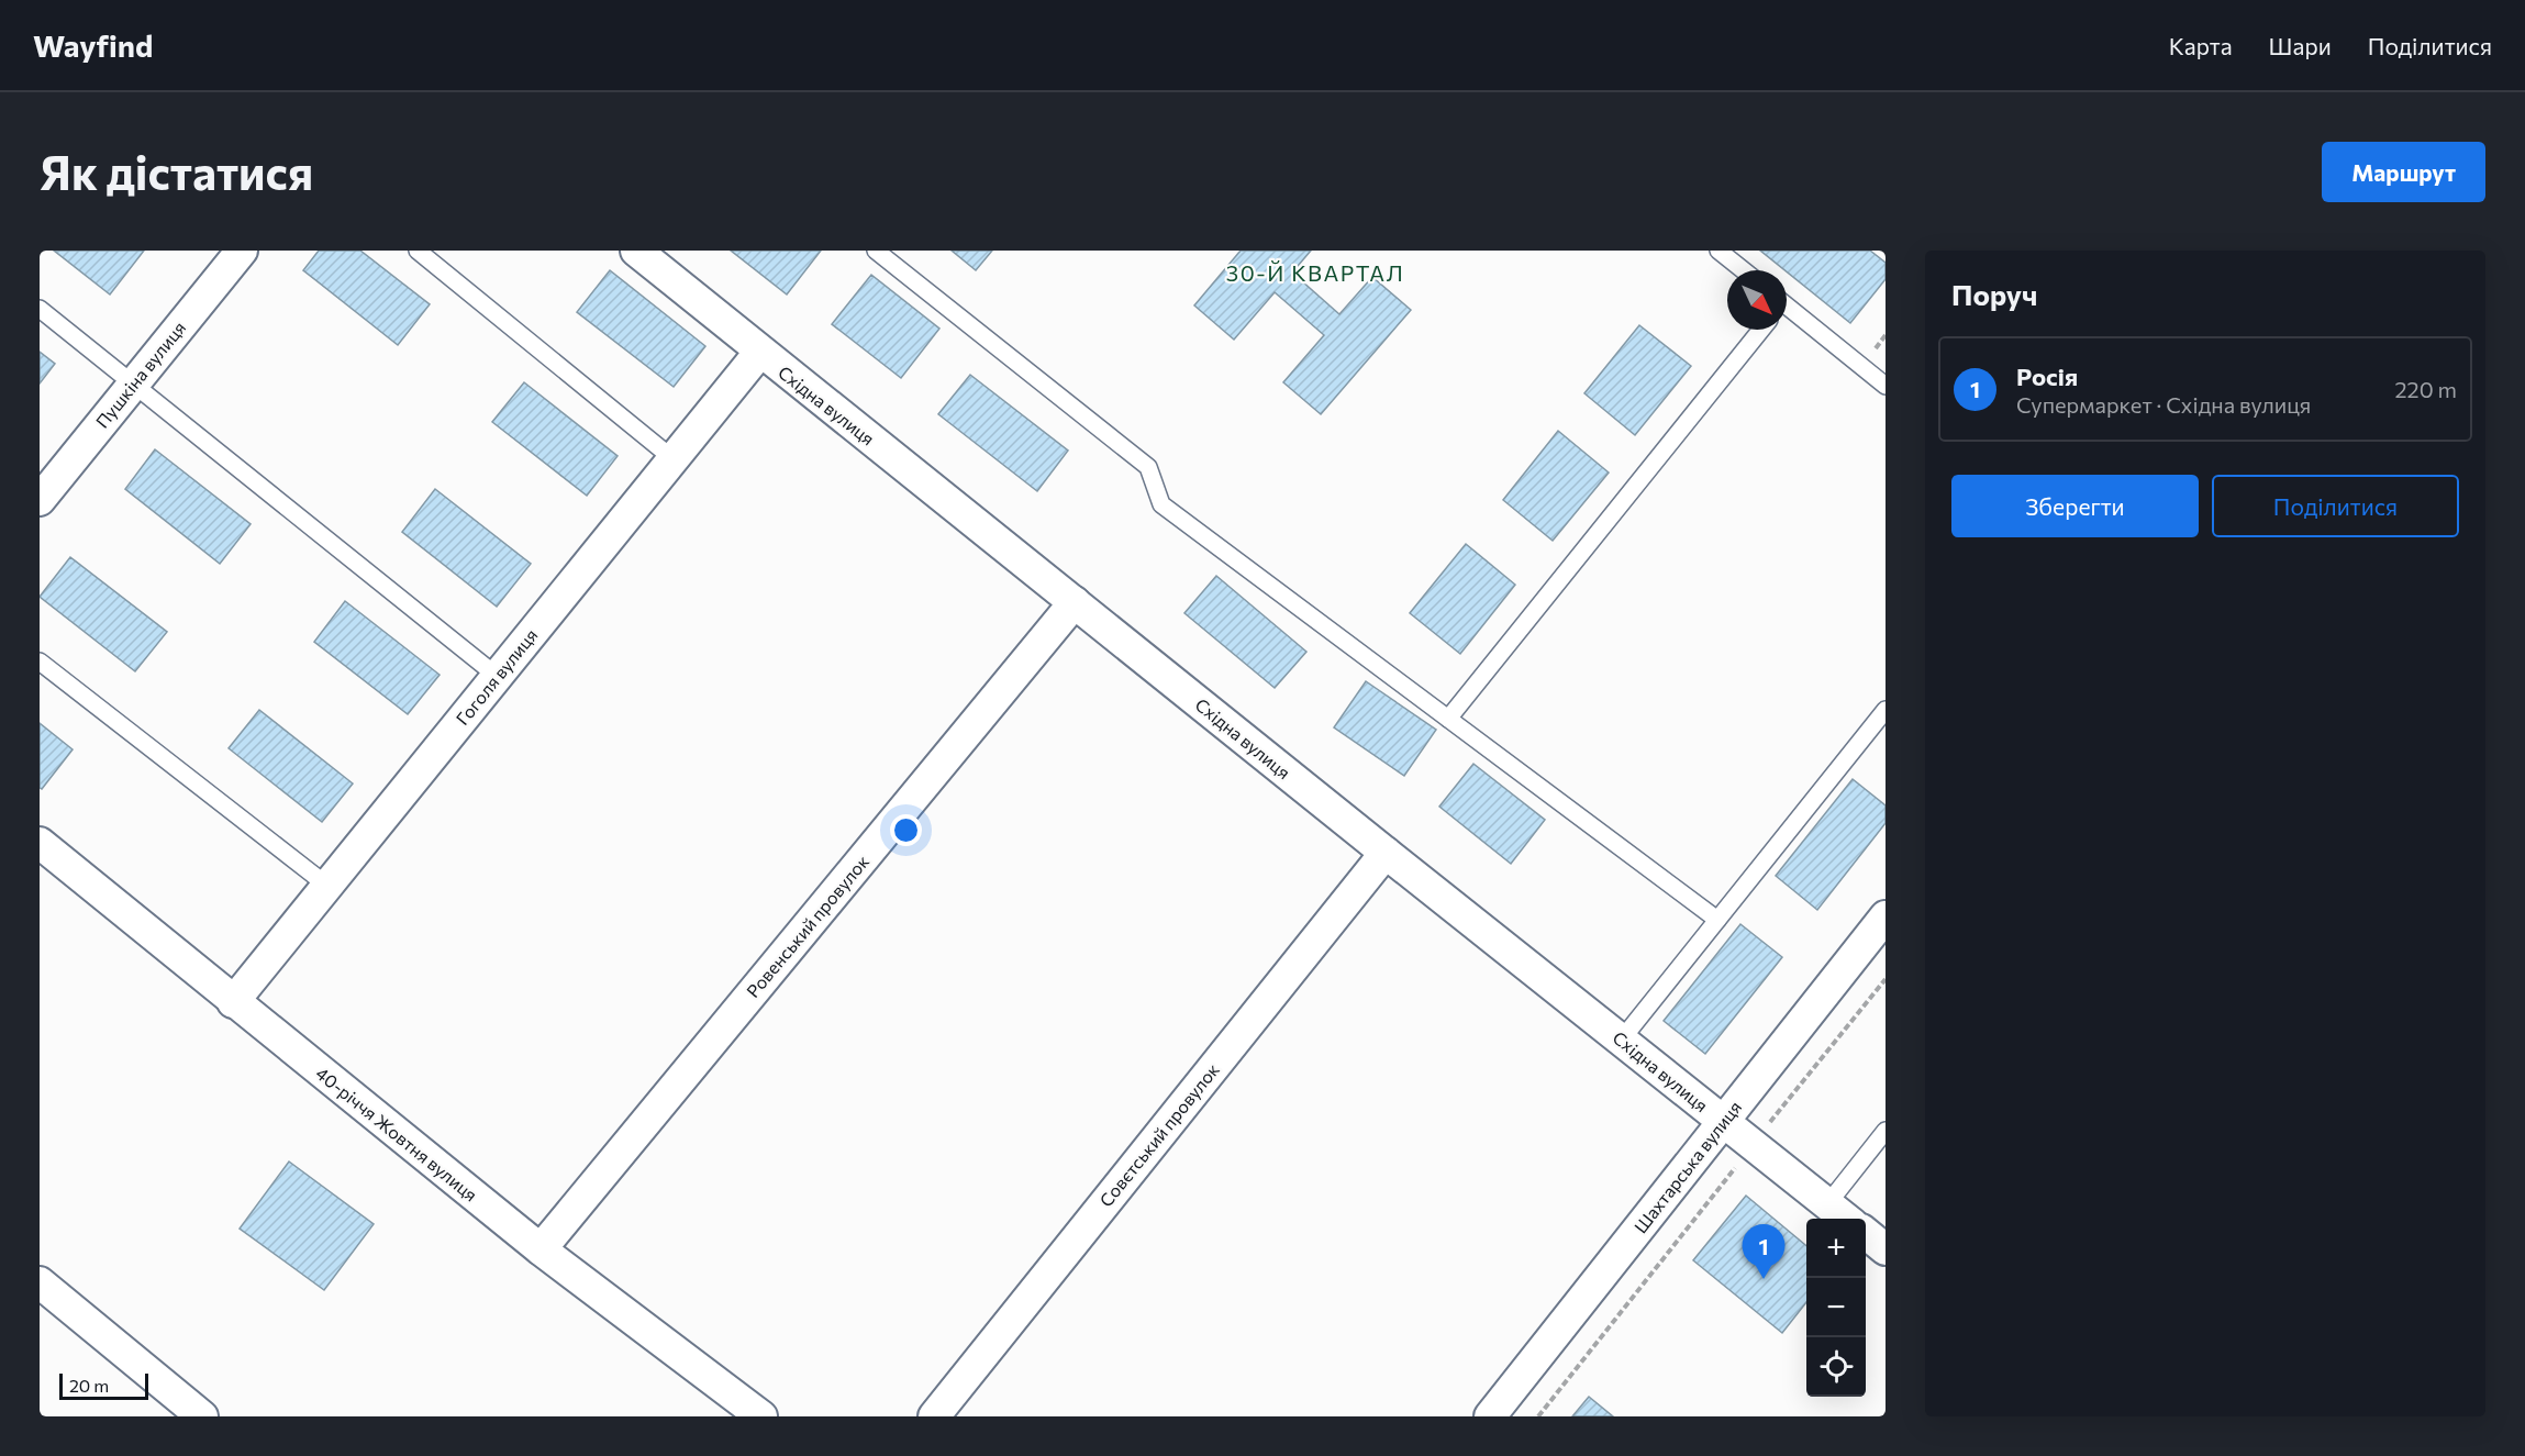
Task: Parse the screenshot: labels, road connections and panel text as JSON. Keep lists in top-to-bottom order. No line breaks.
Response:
{"streets":{"street":["Пушкіна вулиця","Східна вулиця","Гоголя вулиця","Ровенський провулок","40-річчя Жовтня вулиця","Совєтський провулок","Шахтарська вулиця"]},"crossings":[["Східна вулиця","Гоголя вулиця"],["Східна вулиця","Ровенський провулок"],["Східна вулиця","Совєтський провулок"],["Східна вулиця","Шахтарська вулиця"],["Гоголя вулиця","40-річчя Жовтня вулиця"],["Ровенський провулок","40-річчя Жовтня вулиця"]],"districts":["30-Й КВАРТАЛ"],"scale_bar":"20 m","north":"bottom right","page":{"header":"Wayfind","nav":["Карта","Шари","Поділитися"],"buttons":["Маршрут",["Зберегти","Поділитися"]],"title":"Як дістатися","heading":"Поруч","list":[{"mark":"1","name":"Росія","note":"Супермаркет · Східна вулиця","value":"220 m"}],"map_buttons":["+","−"],"pins":"1","scale":"20 m"}}
